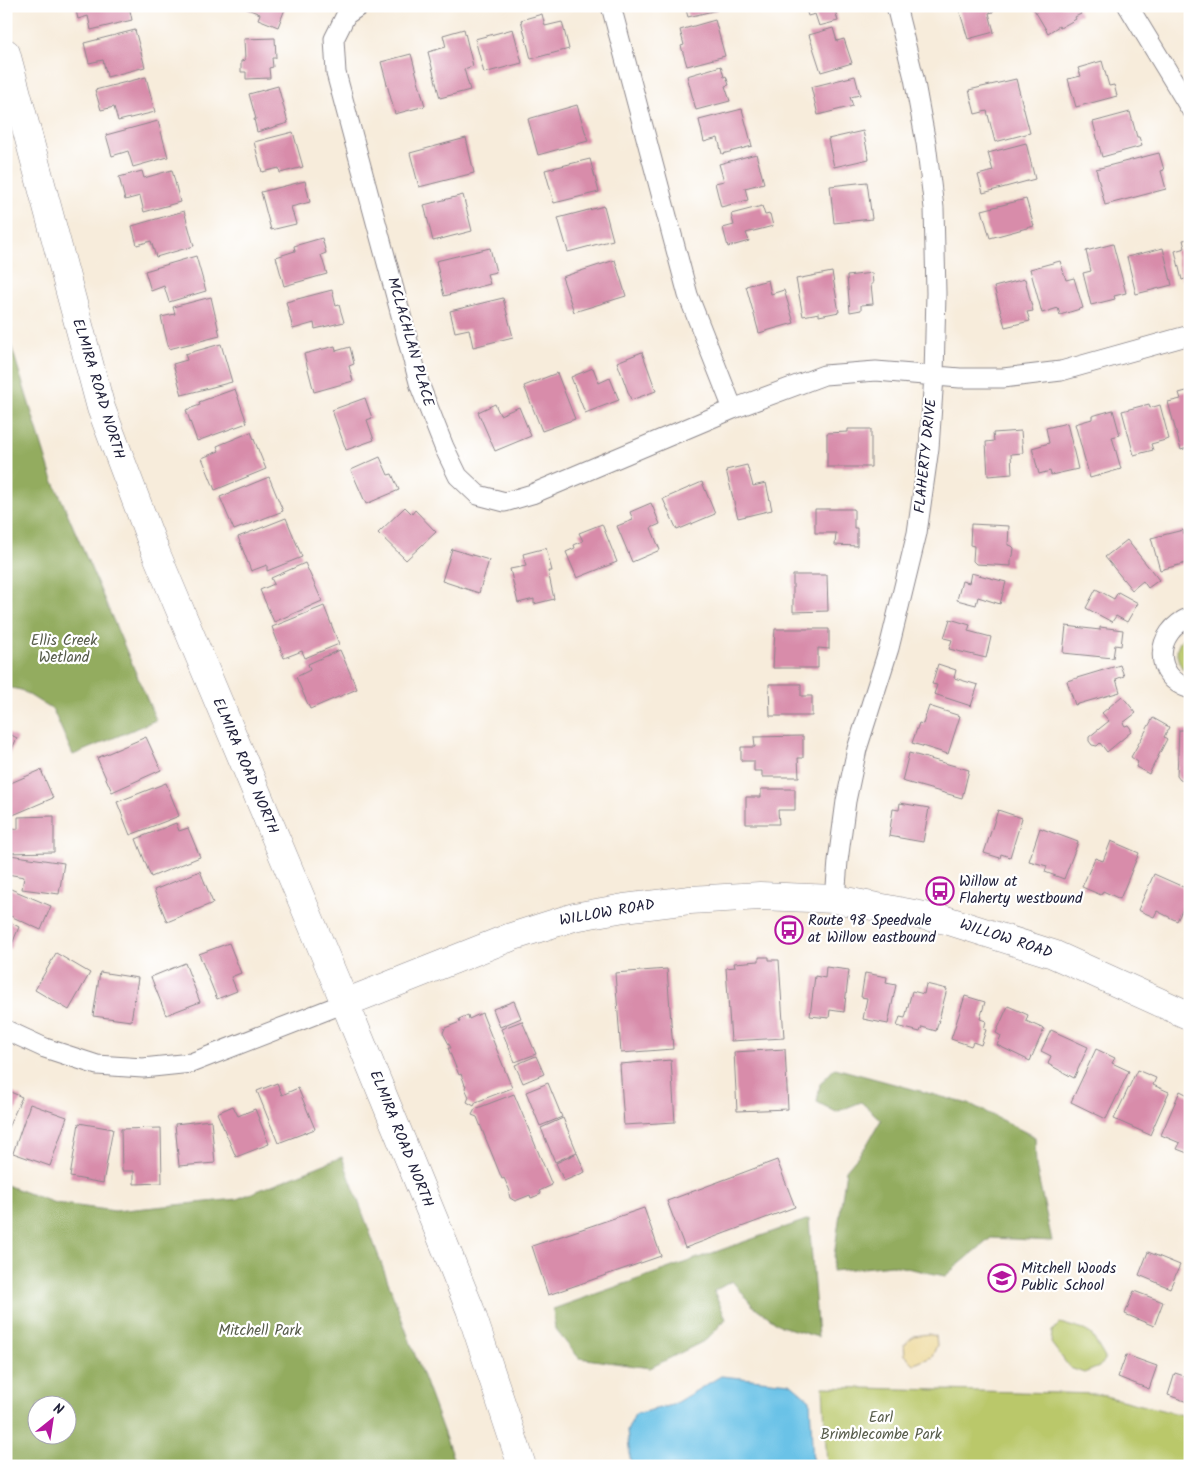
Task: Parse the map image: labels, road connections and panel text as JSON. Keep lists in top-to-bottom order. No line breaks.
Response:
{"streets":{"main road":["ELMIRA ROAD NORTH","WILLOW ROAD"],"street":["MCLACHLAN PLACE","FLAHERTY DRIVE"]},"crossings":[["MCLACHLAN PLACE","FLAHERTY DRIVE"],["ELMIRA ROAD NORTH","WILLOW ROAD"],["FLAHERTY DRIVE","WILLOW ROAD"]],"parks":["Ellis Creek Wetland","Mitchell Park","Earl Brimblecombe Park"],"places":{"bus stop":["Willow at Flaherty westbound","Route 98 Speedvale at Willow eastbound"],"school or university":["Mitchell Woods Public School"]},"north":"top right"}
